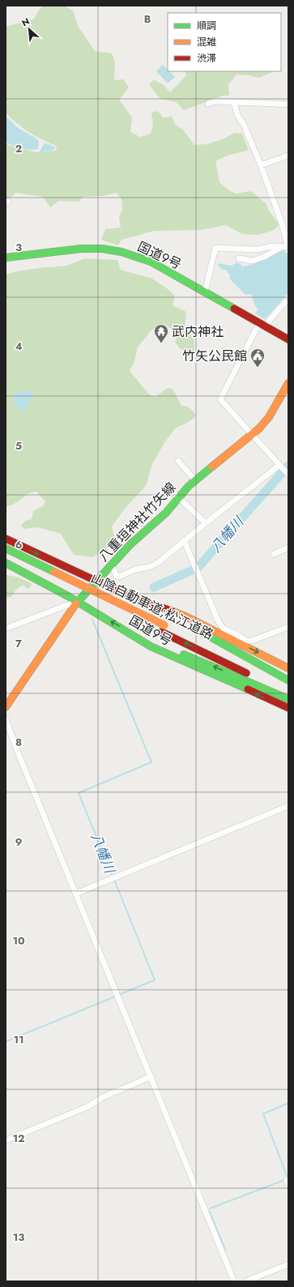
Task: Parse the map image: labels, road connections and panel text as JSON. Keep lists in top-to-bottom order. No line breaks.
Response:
{"streets":{"main road":["国道9号","八重垣神社竹矢線","山陰自動車道;松江道路"]},"crossings":[["国道9号","八重垣神社竹矢線"]],"water":["八幡川"],"places":{"temple":["武内神社"],"public building":["竹矢公民館"]},"legend":["順調","混雑","渋滞"],"north":"top left","grid":{"columns":["B"],"rows":["2","3","4","5","6","7","8","9","10","11","12","13"]}}
